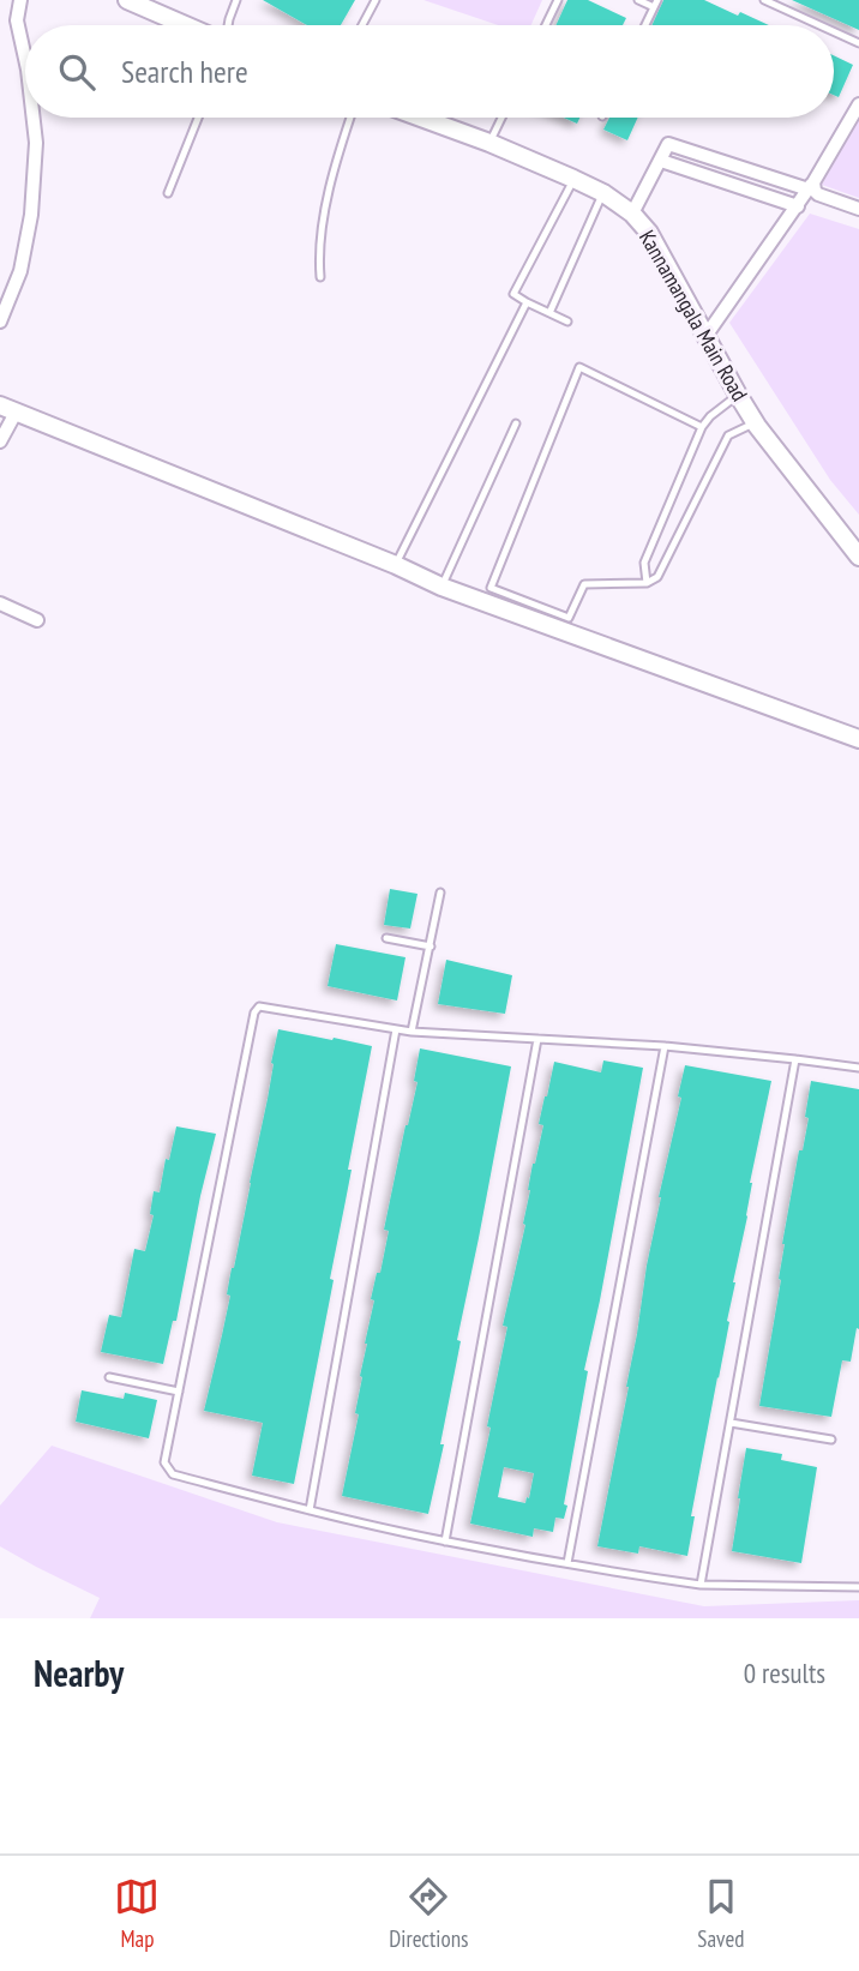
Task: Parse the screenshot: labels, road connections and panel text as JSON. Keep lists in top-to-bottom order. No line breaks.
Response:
{"streets":{"street":["Kannamangala Main Road"]},"page":{"search":"Search here","heading":["Nearby","0 results"],"nav":["Map","Directions","Saved"]}}
